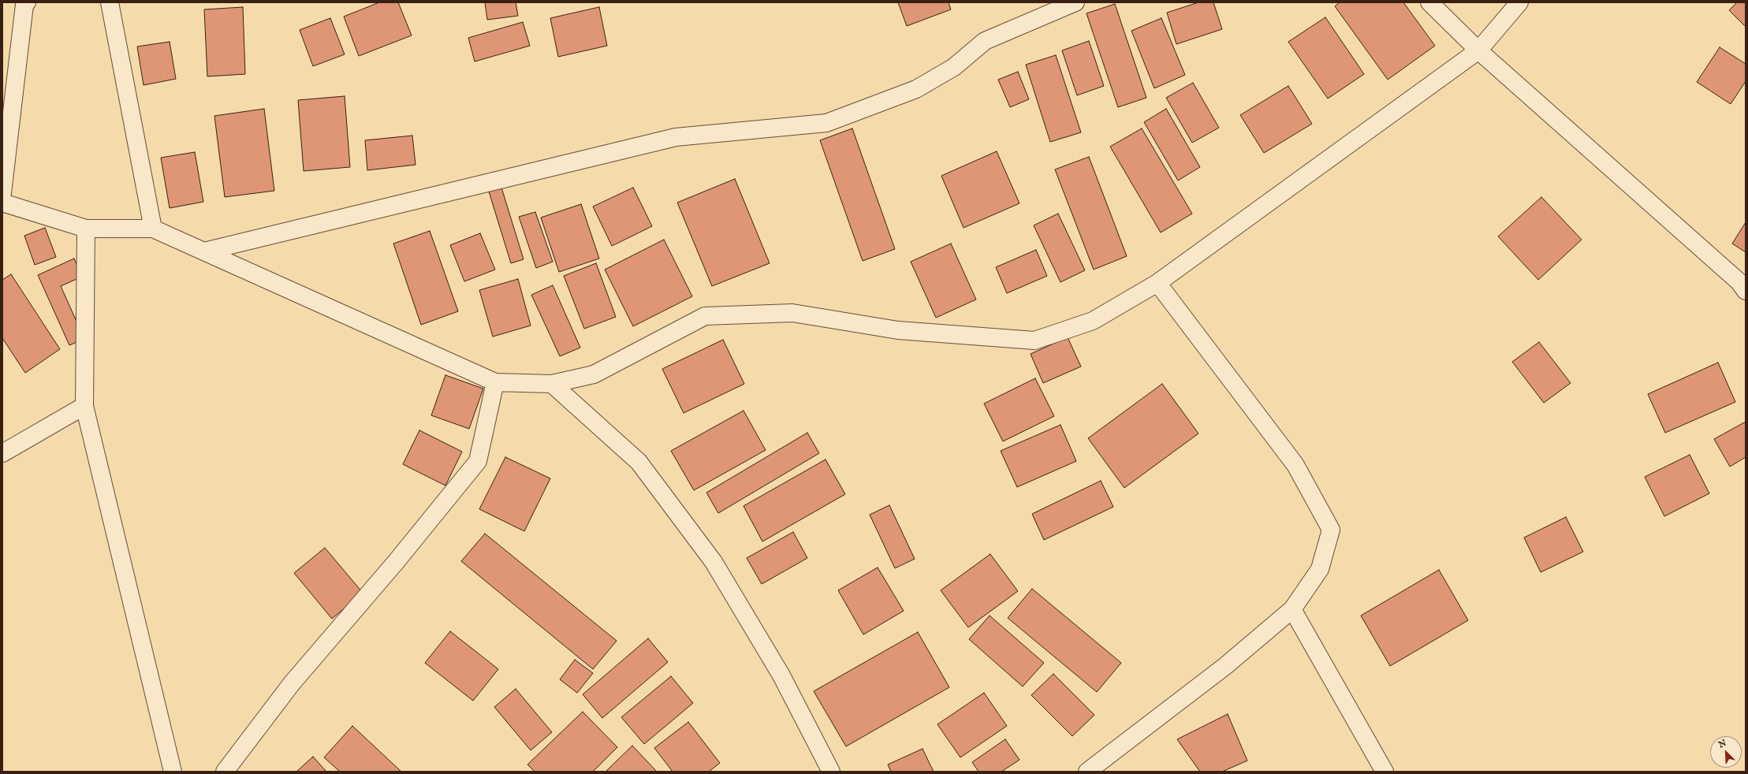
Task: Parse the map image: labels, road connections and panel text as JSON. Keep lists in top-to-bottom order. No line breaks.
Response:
{"north":"top left"}
